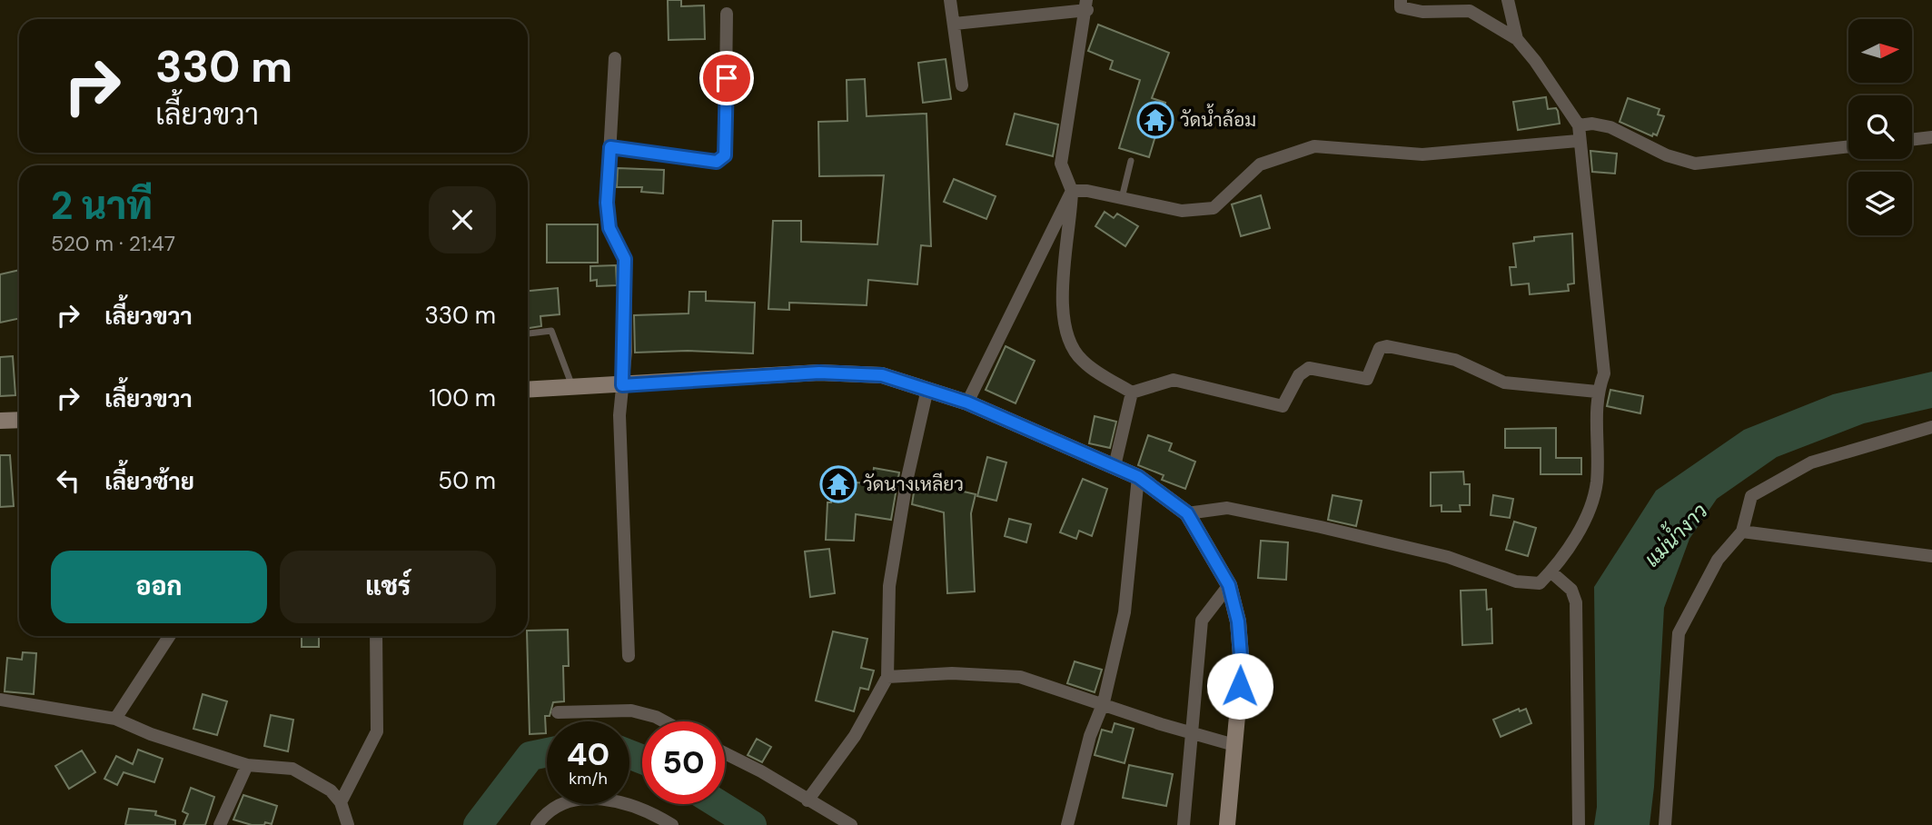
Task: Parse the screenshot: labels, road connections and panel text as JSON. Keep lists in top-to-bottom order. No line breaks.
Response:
{"water":["แม่น้ำงาว"],"places":{"temple":["วัดน้ำล้อม","วัดนางเหลียว"]},"north":"right","page":{"turn":["330 m","เลี้ยวขวา"],"heading":["2 นาที","520 m · 21:47"],"list":[{"name":"เลี้ยวขวา","value":"330 m"},{"name":"เลี้ยวขวา","value":"100 m"},{"name":"เลี้ยวซ้าย","value":"50 m"}],"buttons":["ออก","แชร์"],"speed":"40 km/h","limit":"50"}}
